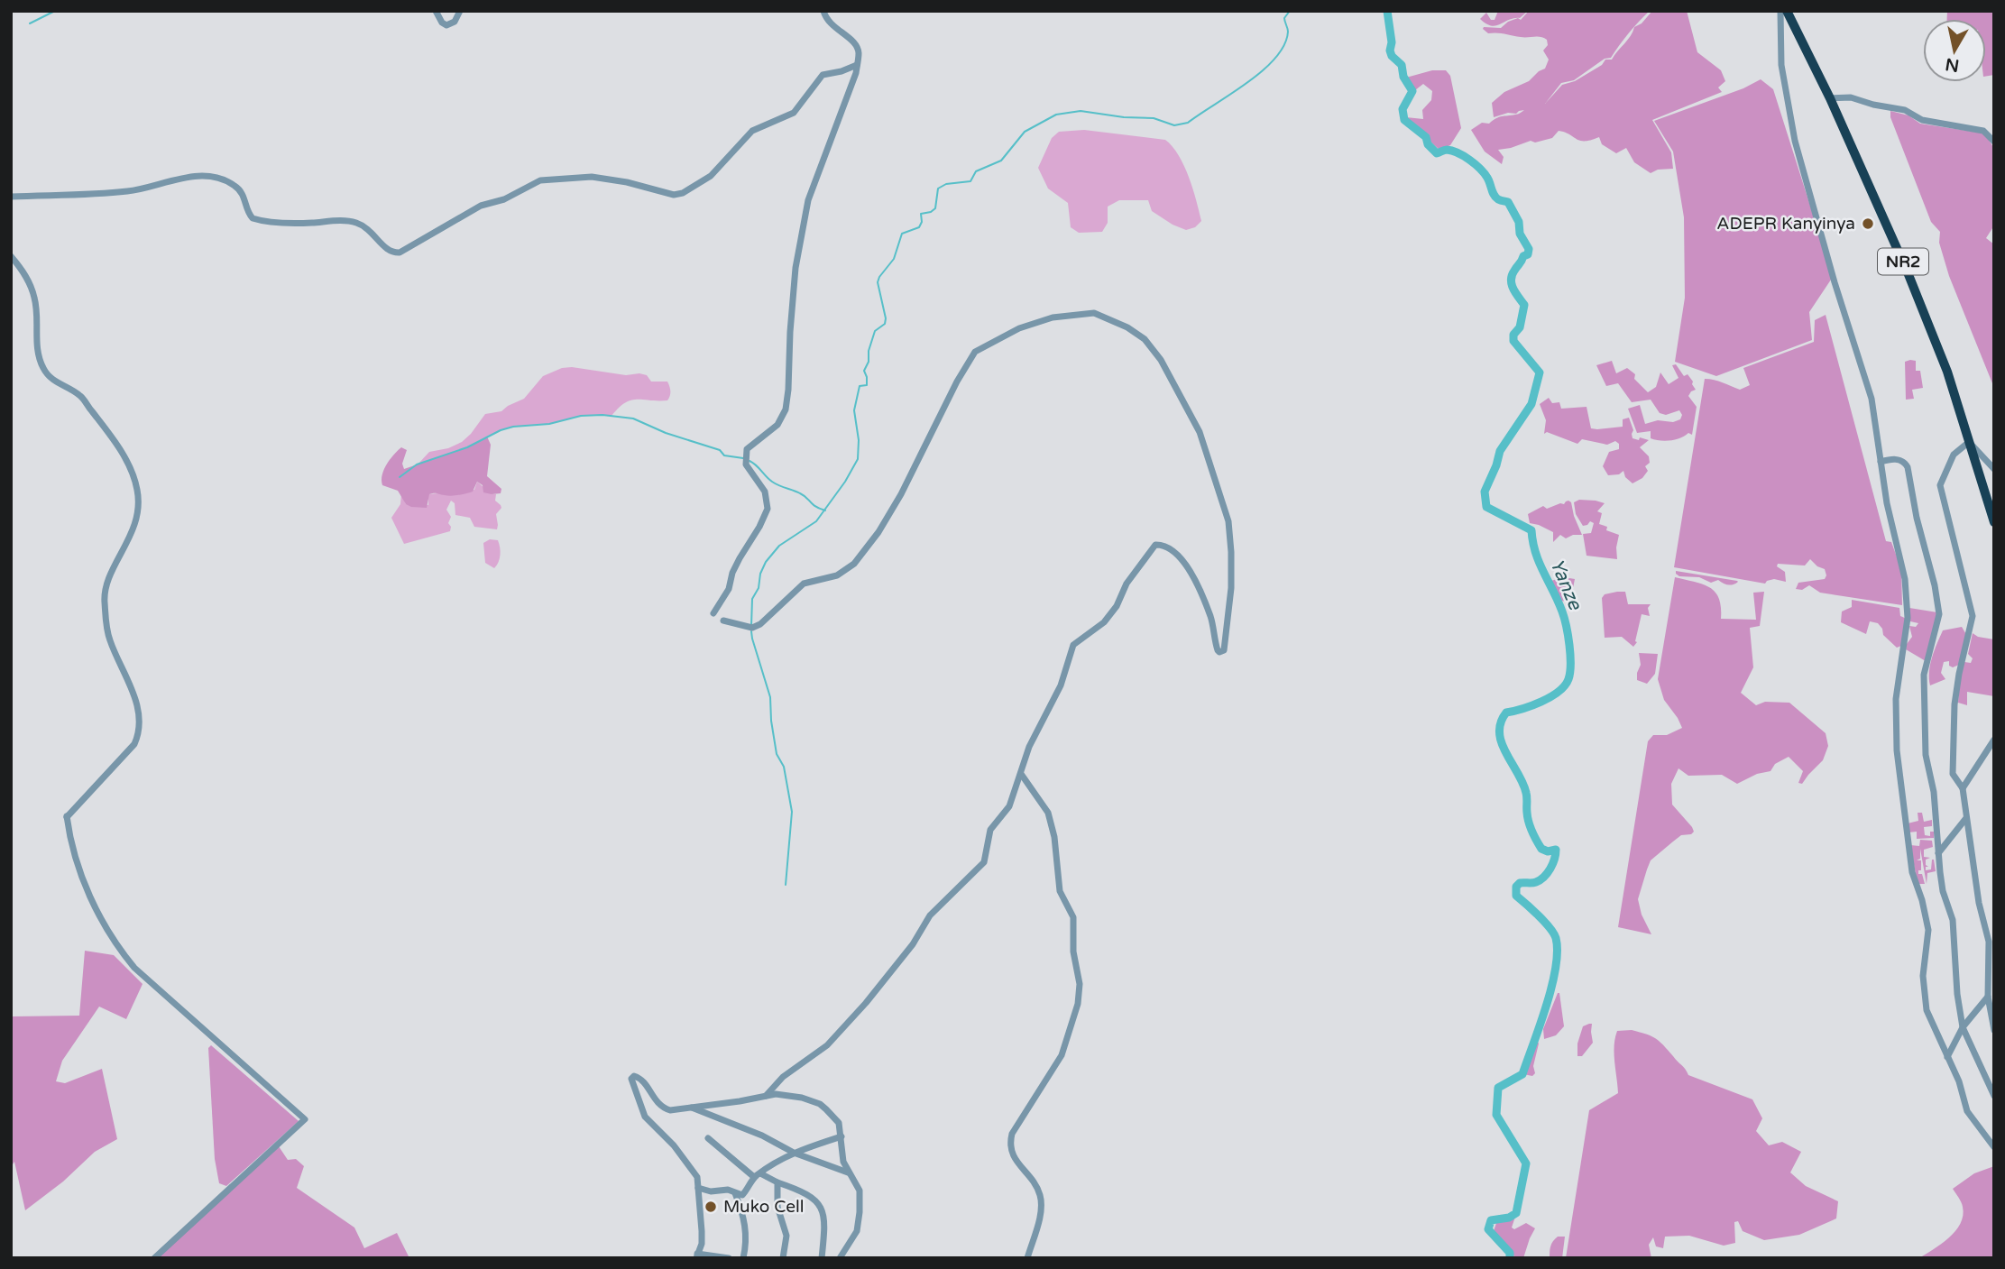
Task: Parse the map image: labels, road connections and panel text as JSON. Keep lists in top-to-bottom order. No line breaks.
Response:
{"streets":{"highway":["NR2"]},"water":["Yanze"],"places":["ADEPR Kanyinya","Muko Cell"],"north":"bottom"}
